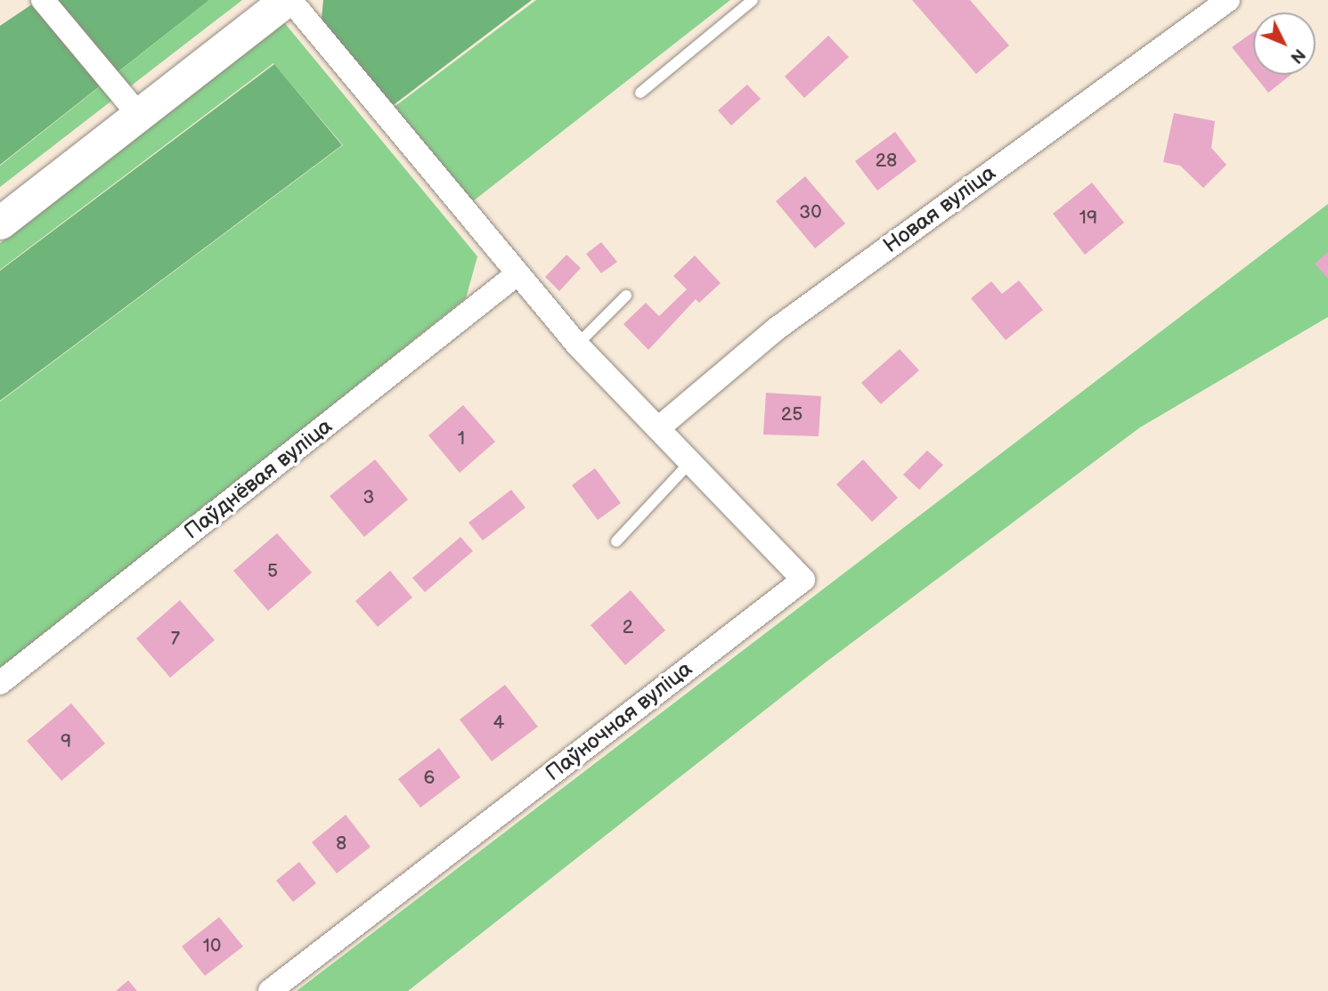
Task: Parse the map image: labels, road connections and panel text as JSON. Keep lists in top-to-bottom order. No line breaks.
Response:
{"streets":{"street":["Новая вуліца","Паўднёвая вуліца","Паўночная вуліца"]},"crossings":[["Новая вуліца","Паўночная вуліца"],["Паўднёвая вуліца","Паўночная вуліца"]],"house_numbers":["28","30","19","25","1","3","5","2","7","4","9","6","8","10"],"north":"bottom right"}
